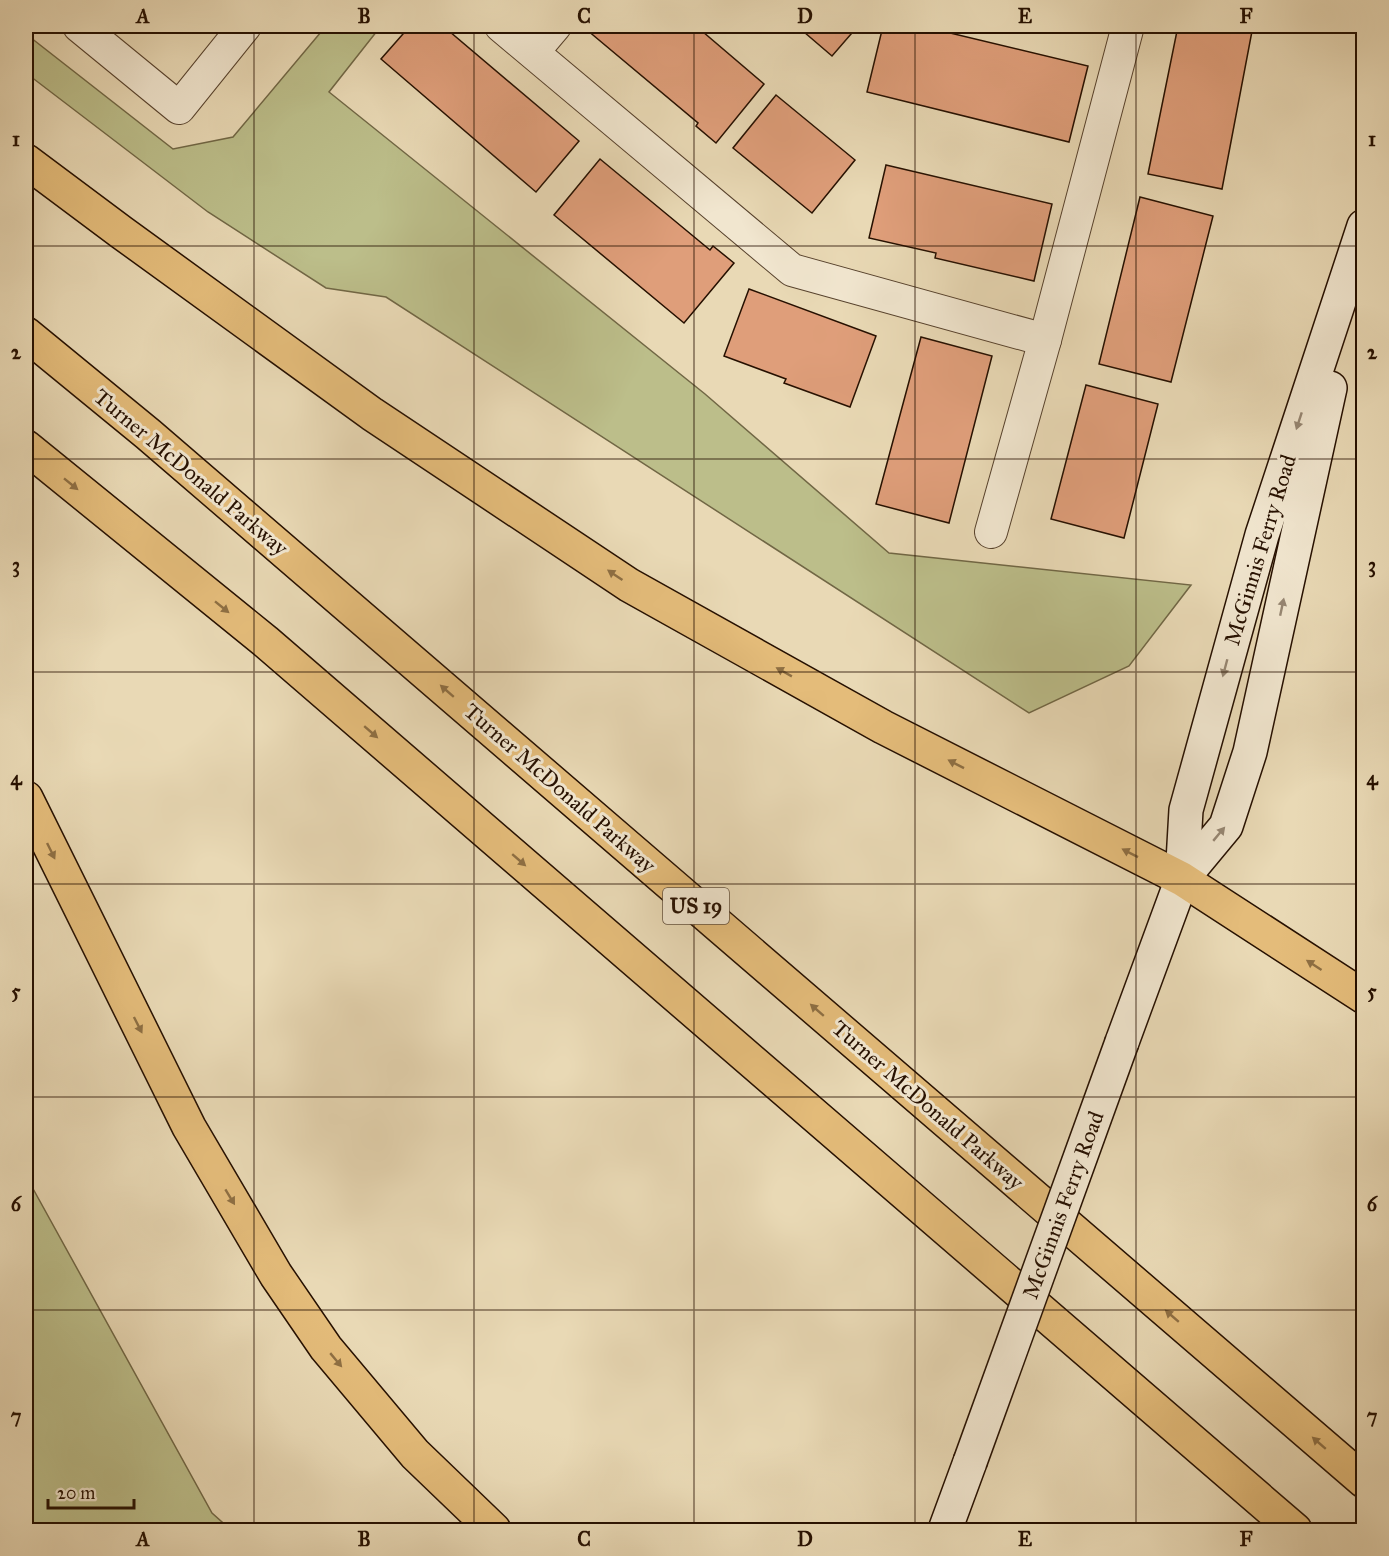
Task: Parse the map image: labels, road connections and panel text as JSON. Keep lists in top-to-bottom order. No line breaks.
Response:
{"streets":{"highway":["Turner McDonald Parkway","US 19"],"main road":["McGinnis Ferry Road"]},"scale_bar":"20 m","grid":{"columns":["A","B","C","D","E","F"],"rows":["1","2","3","4","5","6","7"]}}
